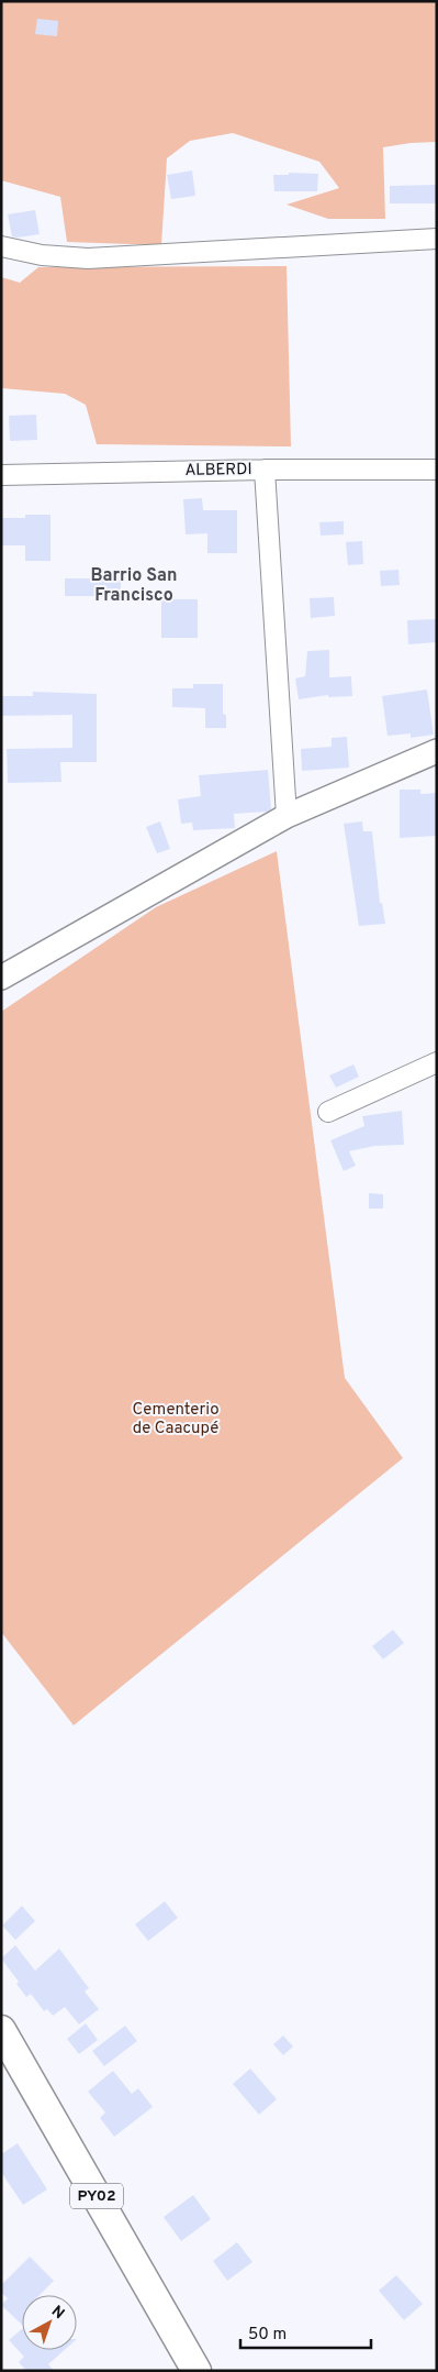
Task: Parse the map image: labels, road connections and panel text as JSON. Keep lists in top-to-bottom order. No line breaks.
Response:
{"streets":{"main road":["PY02"],"street":["ALBERDI"]},"districts":["Barrio San Francisco"],"parks":["Cementerio de Caacupé"],"scale_bar":"50 m","north":"top right"}
